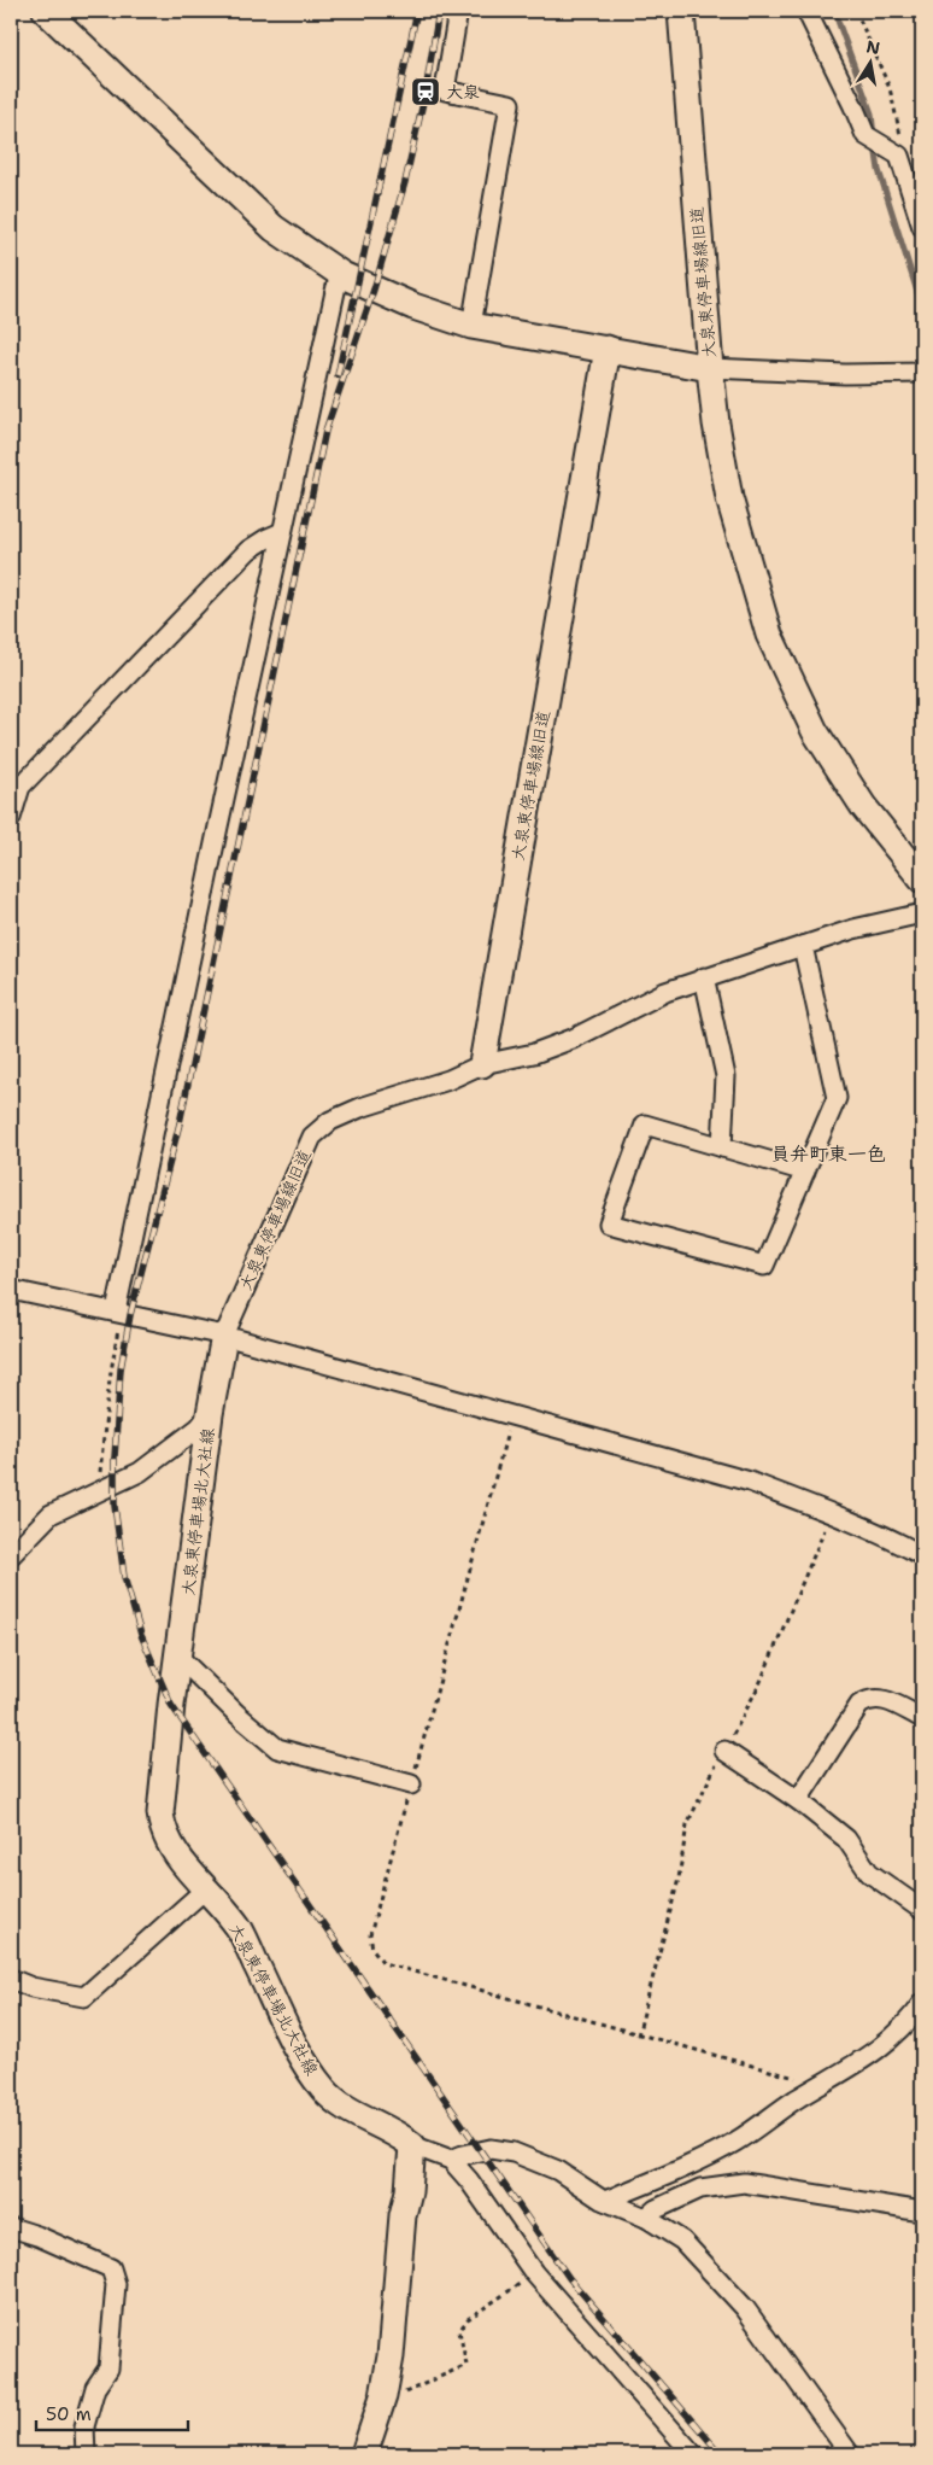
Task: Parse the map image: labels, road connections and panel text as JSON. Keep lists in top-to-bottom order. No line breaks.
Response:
{"streets":{"street":["大泉東停車場線旧道","大泉東停車場北大社線"]},"crossings":[["大泉東停車場線旧道","大泉東停車場北大社線"]],"districts":["員弁町東一色"],"places":{"station":["大泉"]},"scale_bar":"50 m","north":"top"}
